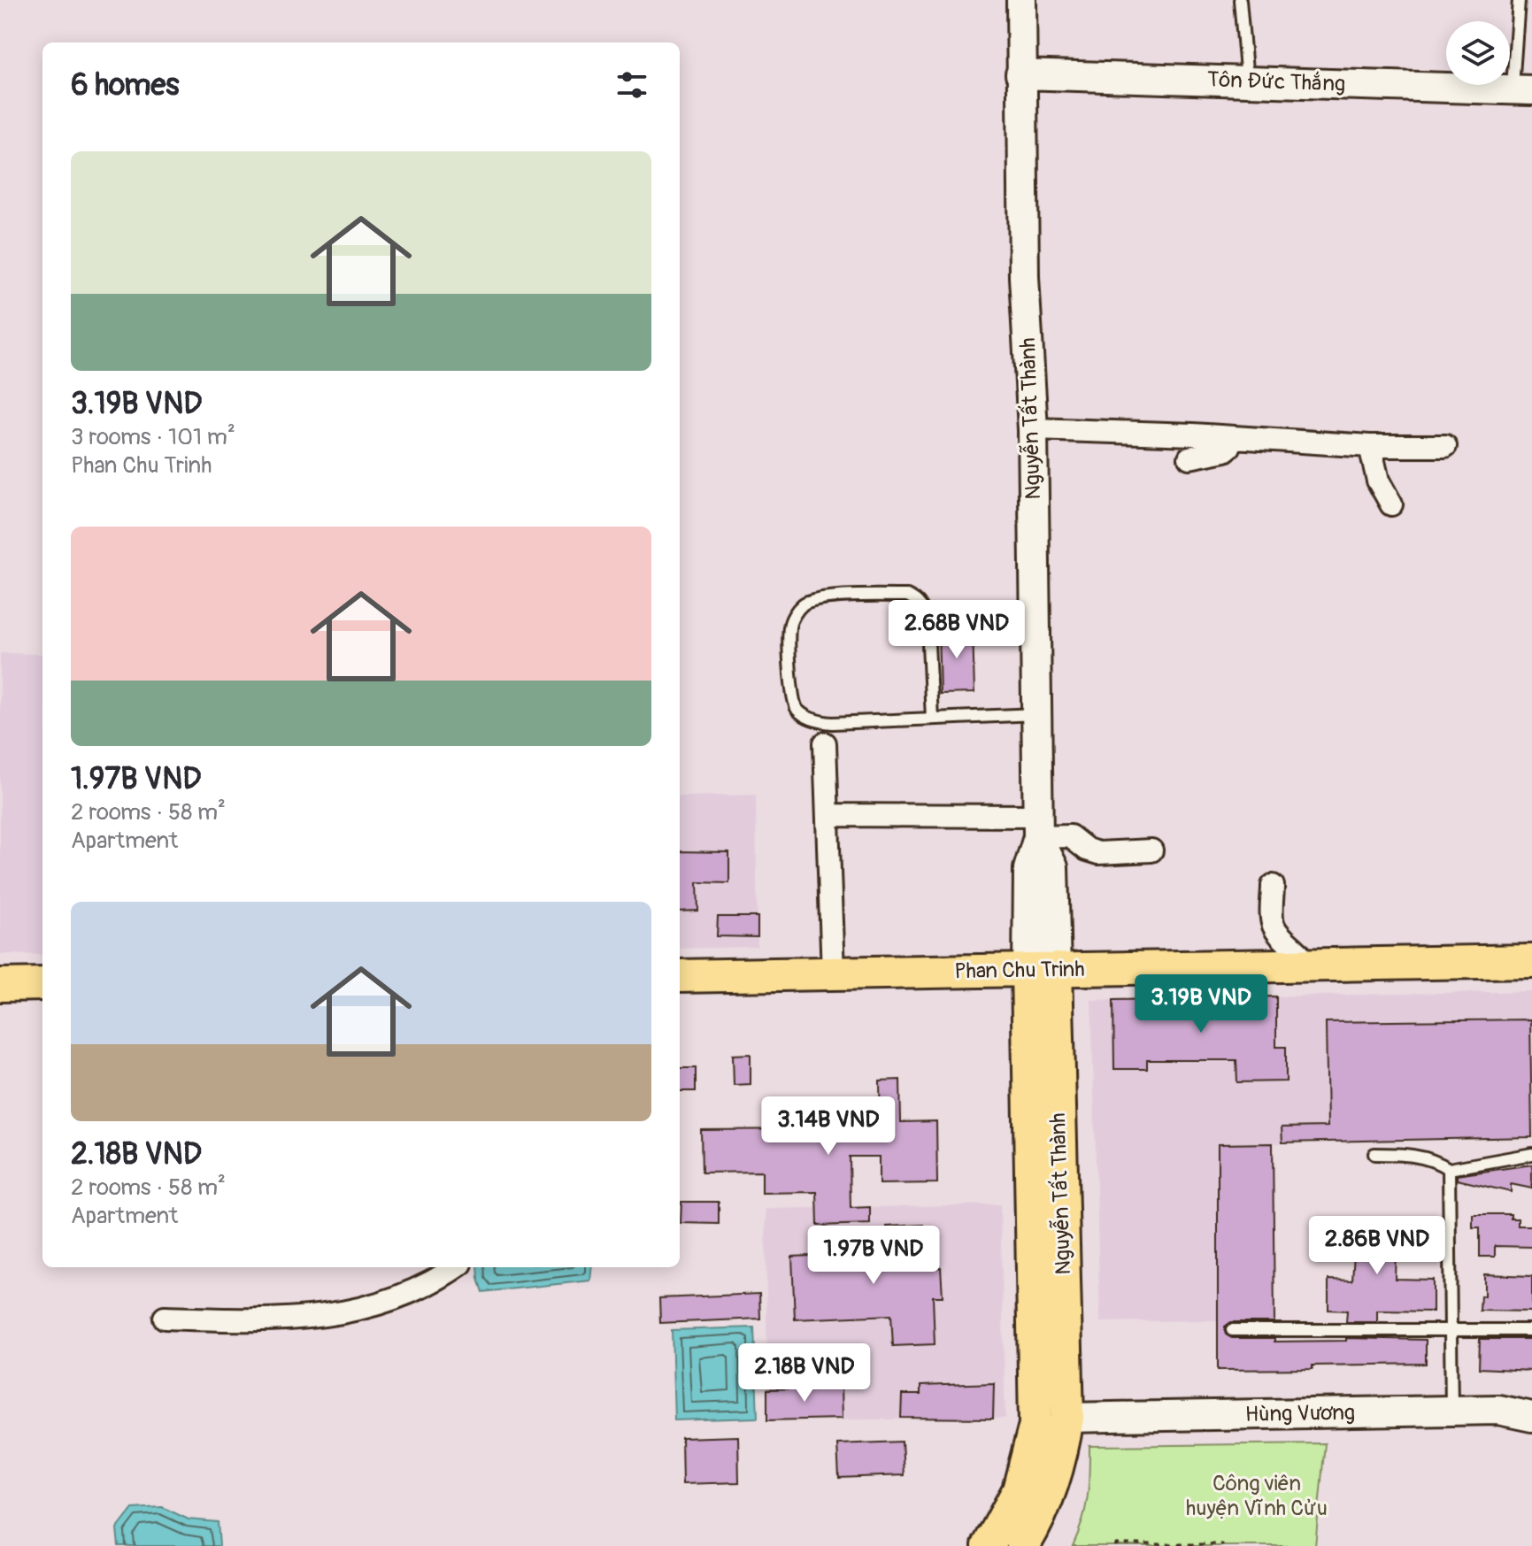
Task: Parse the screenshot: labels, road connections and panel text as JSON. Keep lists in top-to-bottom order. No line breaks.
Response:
{"streets":{"main road":["Nguyễn Tất Thành","Phan Chu Trinh"],"street":["Tôn Đức Thắng","Hùng Vương"]},"crossings":[["Tôn Đức Thắng","Nguyễn Tất Thành"],["Nguyễn Tất Thành","Phan Chu Trinh"],["Nguyễn Tất Thành","Hùng Vương"]],"parks":["Công viên huyện Vĩnh Cửu"],"page":{"heading":"6 homes","list":[{"name":"3.19B VND","note":"3 rooms · 101 m² · Phan Chu Trinh"},{"name":"1.97B VND","note":"2 rooms · 58 m² · Apartment"},{"name":"2.18B VND","note":"2 rooms · 58 m² · Apartment"}],"price":["2.68B VND","3.19B VND","3.14B VND","2.86B VND","1.97B VND","2.18B VND"]}}
